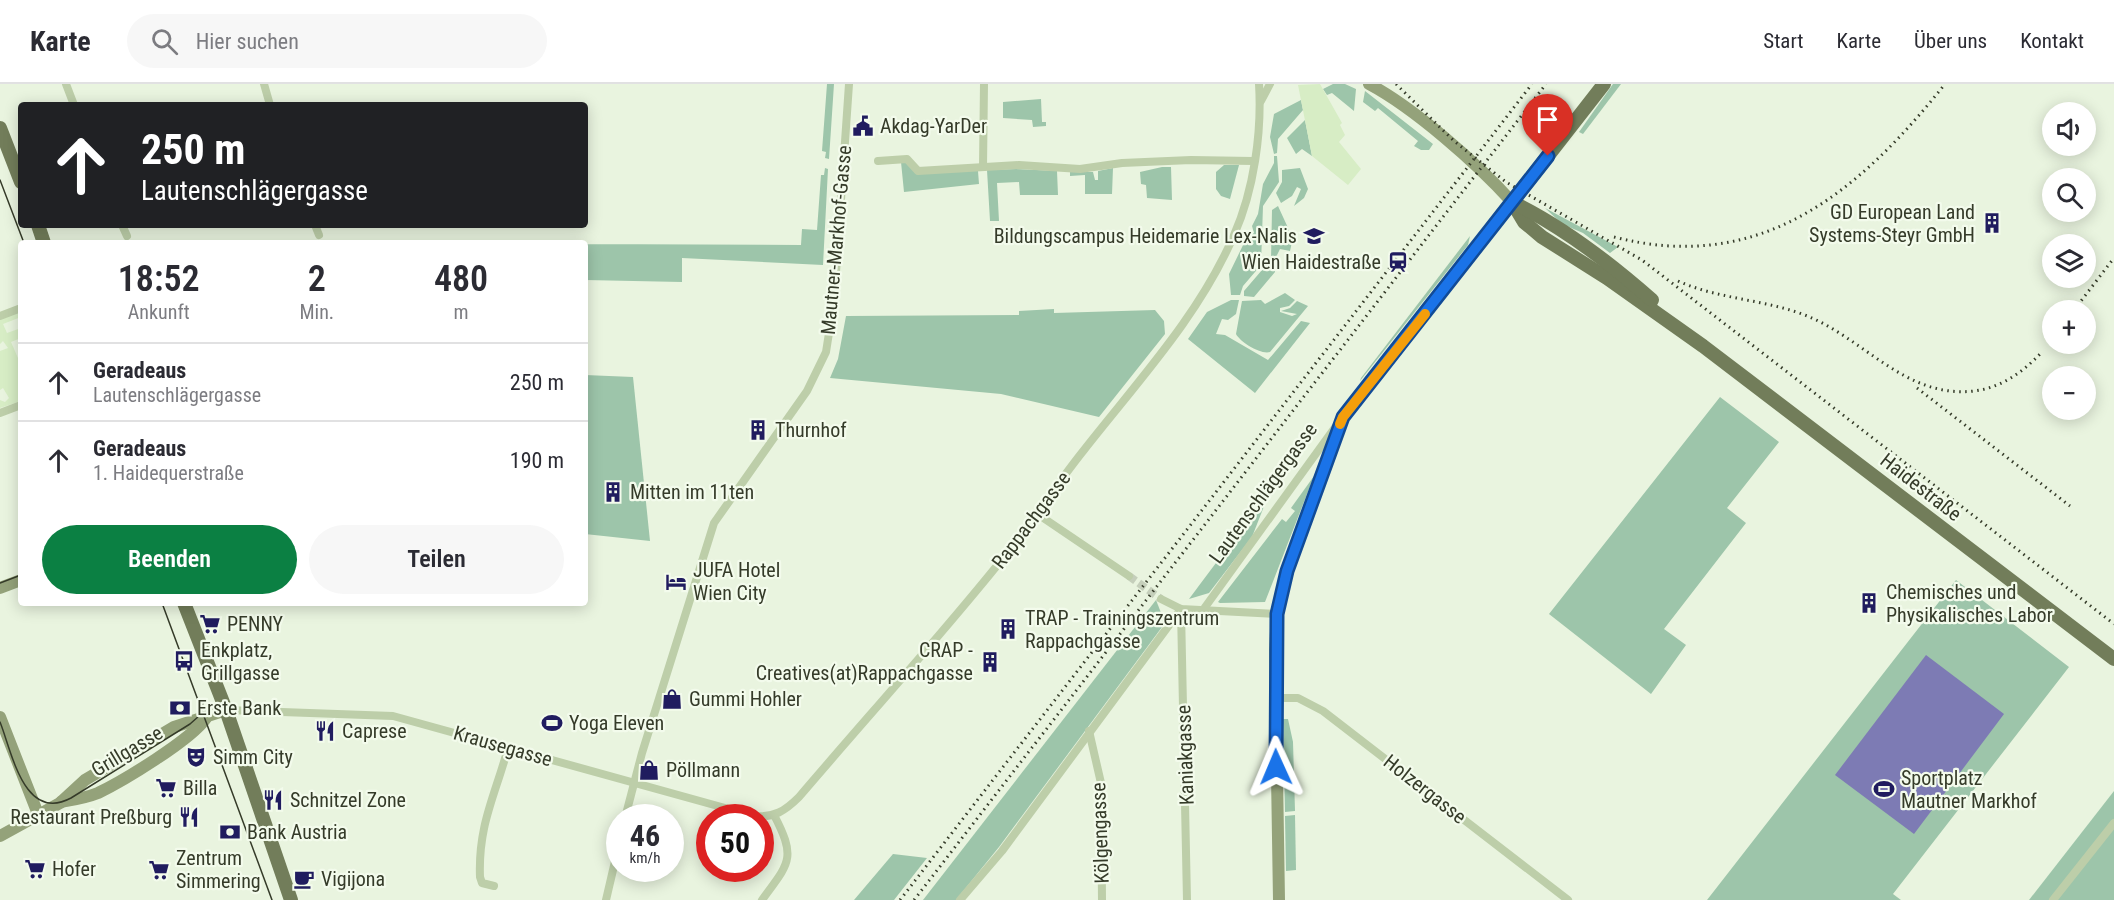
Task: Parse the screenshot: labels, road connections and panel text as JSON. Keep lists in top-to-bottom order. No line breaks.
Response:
{"streets":{"main road":["Haidestraße","Lautenschlägergasse","Grillgasse"],"street":["Mautner-Markhof-Gasse","Rappachgasse","Krausegasse","Kaniakgasse","Holzergasse","Kölgengasse"]},"crossings":[["Mautner-Markhof-Gasse","Krausegasse"],["Haidestraße","Lautenschlägergasse"],["Krausegasse","Grillgasse"]],"places":{"public building":["Akdag-YarDer"],"building":["GD European Land Systems-Steyr GmbH","Thurnhof","Mitten im 11ten","Chemisches und Physikalisches Labor","TRAP - Trainingszentrum Rappachgasse","CRAP - Creatives(at)Rappachgasse"],"school or university":["Bildungscampus Heidemarie Lex-Nalis"],"station":["Wien Haidestraße"],"hotel":["JUFA Hotel Wien City"],"supermarket":["PENNY","Billa","Hofer","Zentrum Simmering"],"bus stop":["Enkplatz, Grillgasse"],"shop":["Gummi Hohler","Pöllmann"],"bank":["Erste Bank","Bank Austria"],"sports":["Yoga Eleven","Sportplatz Mautner Markhof"],"restaurant":["Caprese","Schnitzel Zone","Restaurant Preßburg"],"theatre":["Simm City"],"cafe":["Vigijona"]},"page":{"header":"Karte","search":"Hier suchen","nav":["Start","Karte","Über uns","Kontakt"],"map_buttons":["+","−"],"turn":["250 m","Lautenschlägergasse"],"eta":["18:52","Ankunft","2","Min.","480","m"],"list":[{"name":"Geradeaus","note":"Lautenschlägergasse","value":"250 m"},{"name":"Geradeaus","note":"1. Haidequerstraße","value":"190 m"}],"buttons":["Beenden","Teilen"],"speed":"46 km/h","limit":"50"}}
